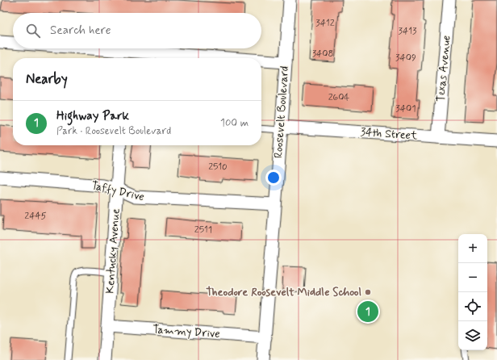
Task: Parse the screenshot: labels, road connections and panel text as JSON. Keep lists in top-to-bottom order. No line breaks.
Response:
{"streets":{"street":["Texas Avenue","Roosevelt Boulevard","34th Street","Taffy Drive","Kentucky Avenue","Tammy Drive"]},"crossings":[["Texas Avenue","34th Street"],["Roosevelt Boulevard","34th Street"],["Roosevelt Boulevard","Taffy Drive"],["Roosevelt Boulevard","Tammy Drive"],["Taffy Drive","Kentucky Avenue"],["Kentucky Avenue","Tammy Drive"]],"places":["Theodore Roosevelt Middle School"],"house_numbers":["3412","3413","3408","3409","2604","3401","2510","2445","2511"],"page":{"search":"Search here","heading":"Nearby","list":[{"mark":"1","name":"Highway Park","note":"Park · Roosevelt Boulevard","value":"100 m"}],"map_buttons":["+","−"],"pins":"1"}}
